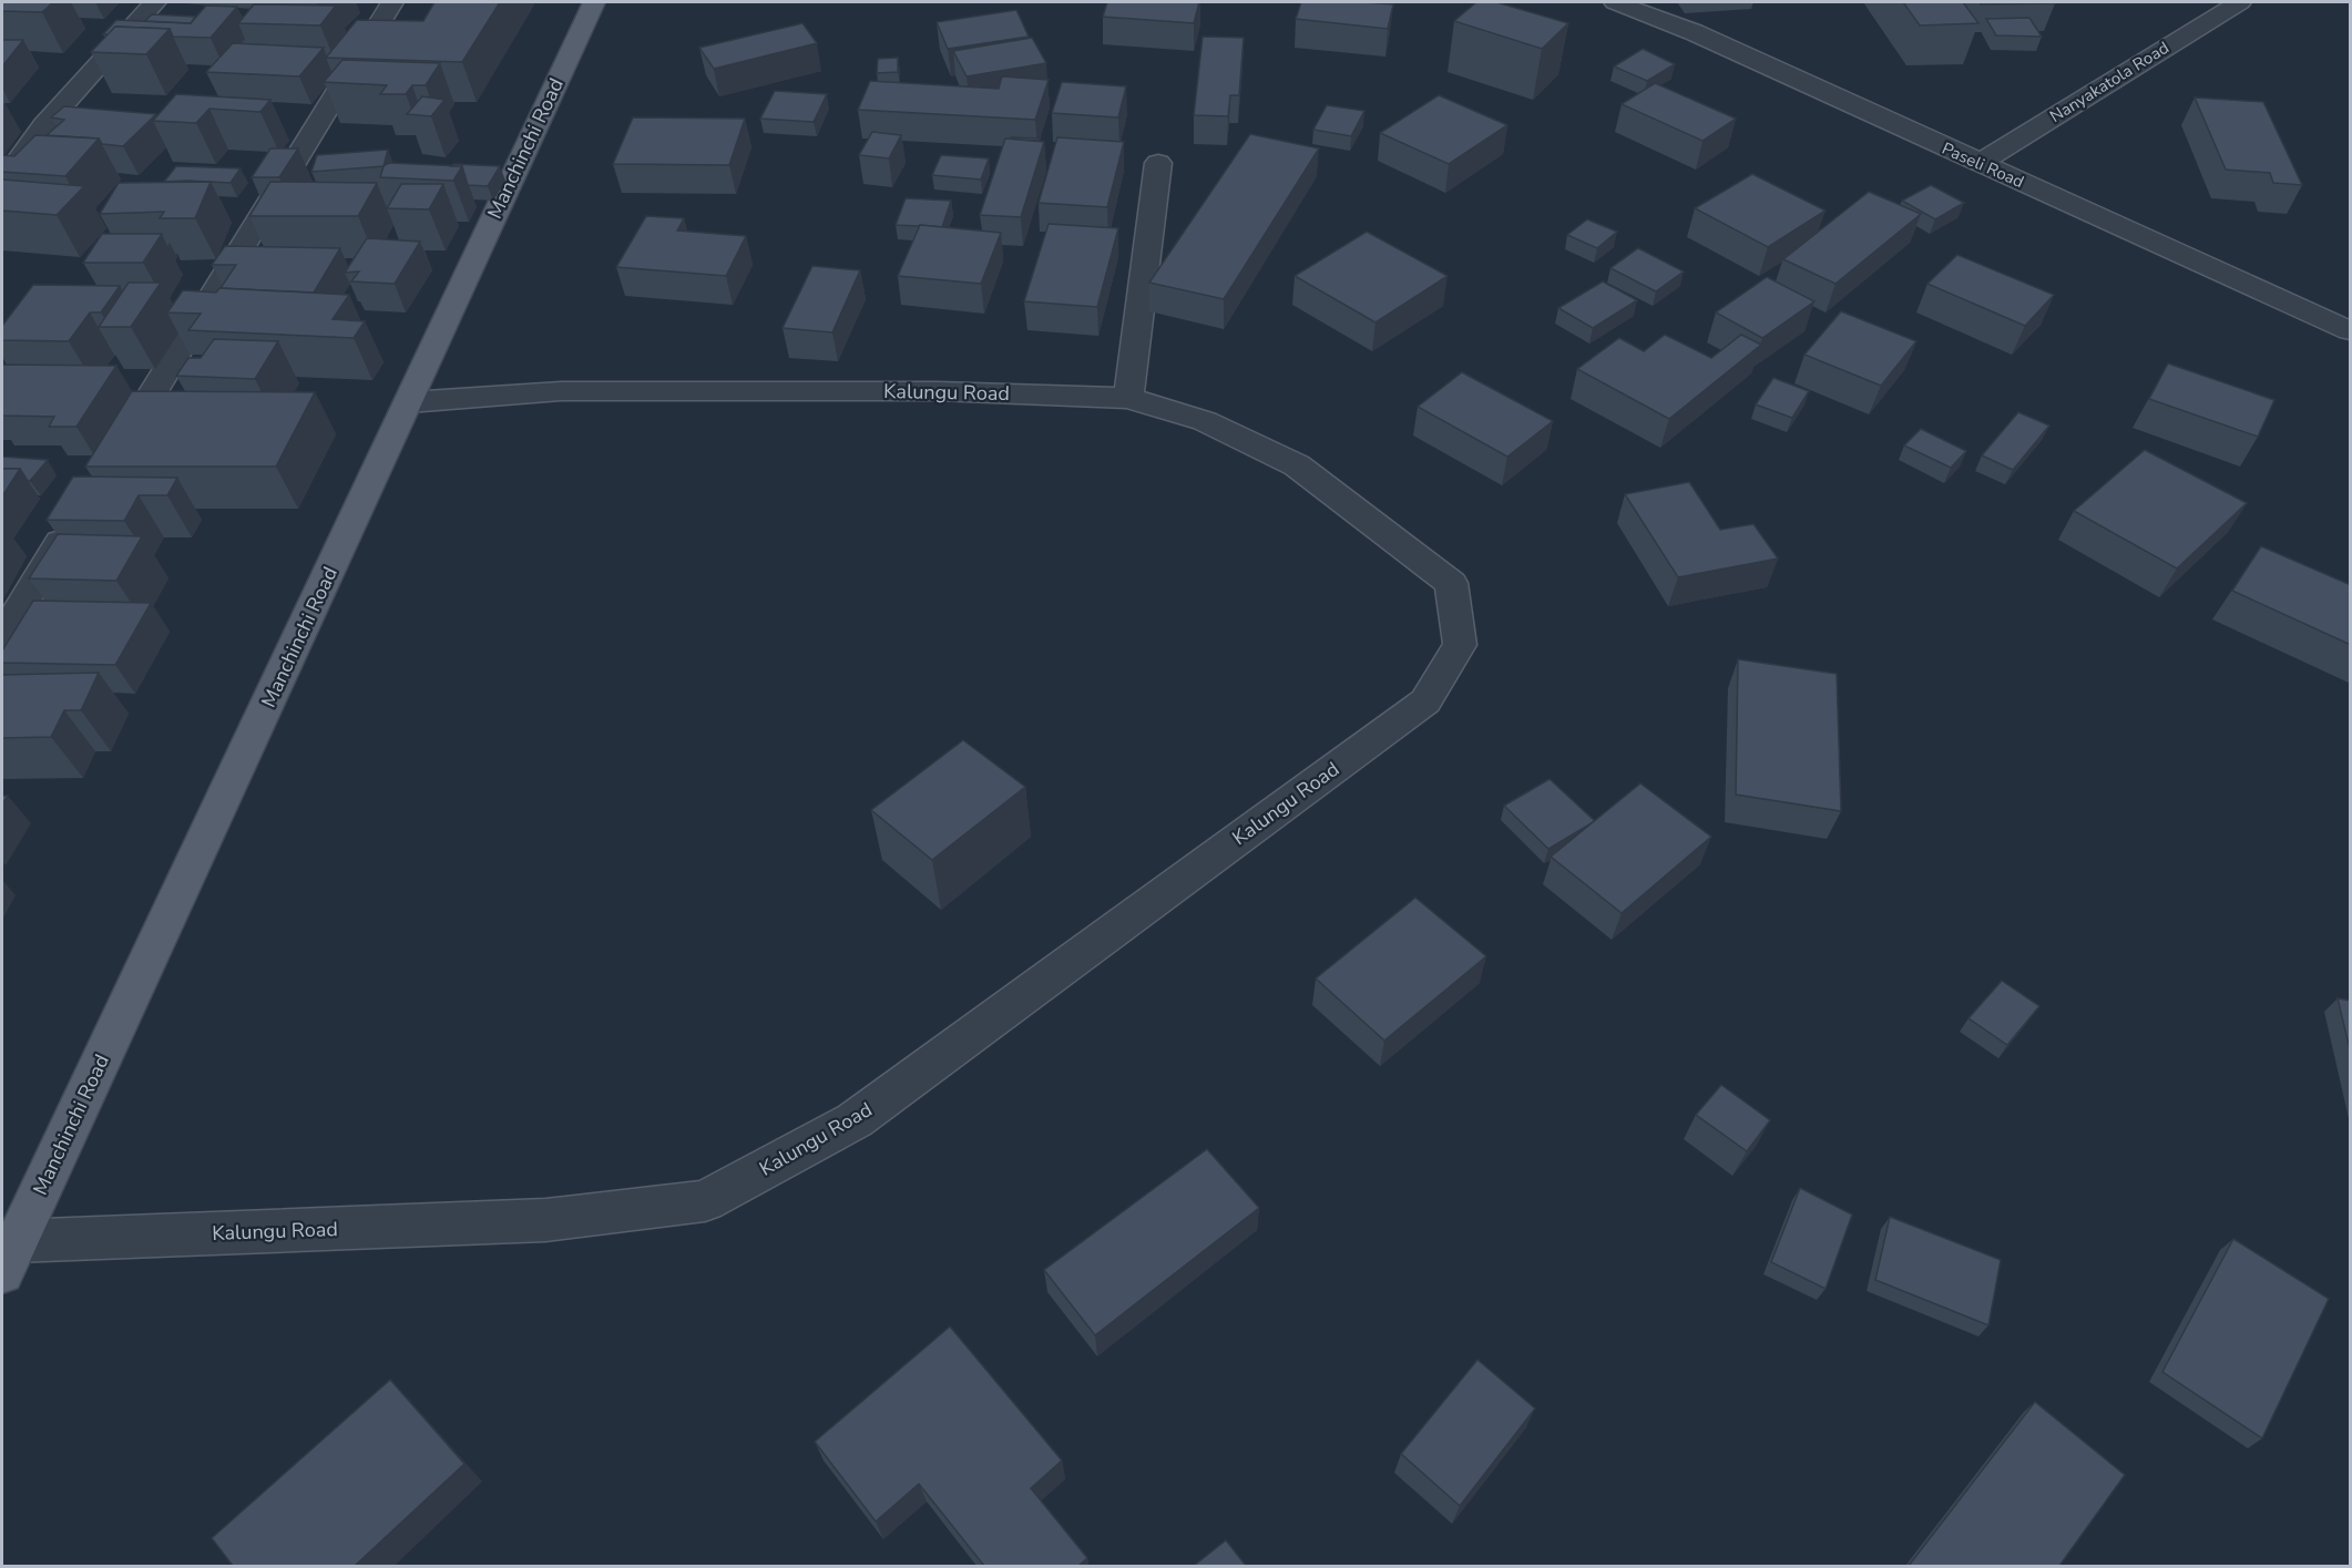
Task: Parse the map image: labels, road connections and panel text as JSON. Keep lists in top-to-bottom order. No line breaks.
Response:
{"streets":{"main road":["Manchinchi Road"],"street":["Nanyakatola Road","Paseli Road","Kalungu Road"]},"crossings":[["Nanyakatola Road","Paseli Road"],["Manchinchi Road","Kalungu Road"]]}
